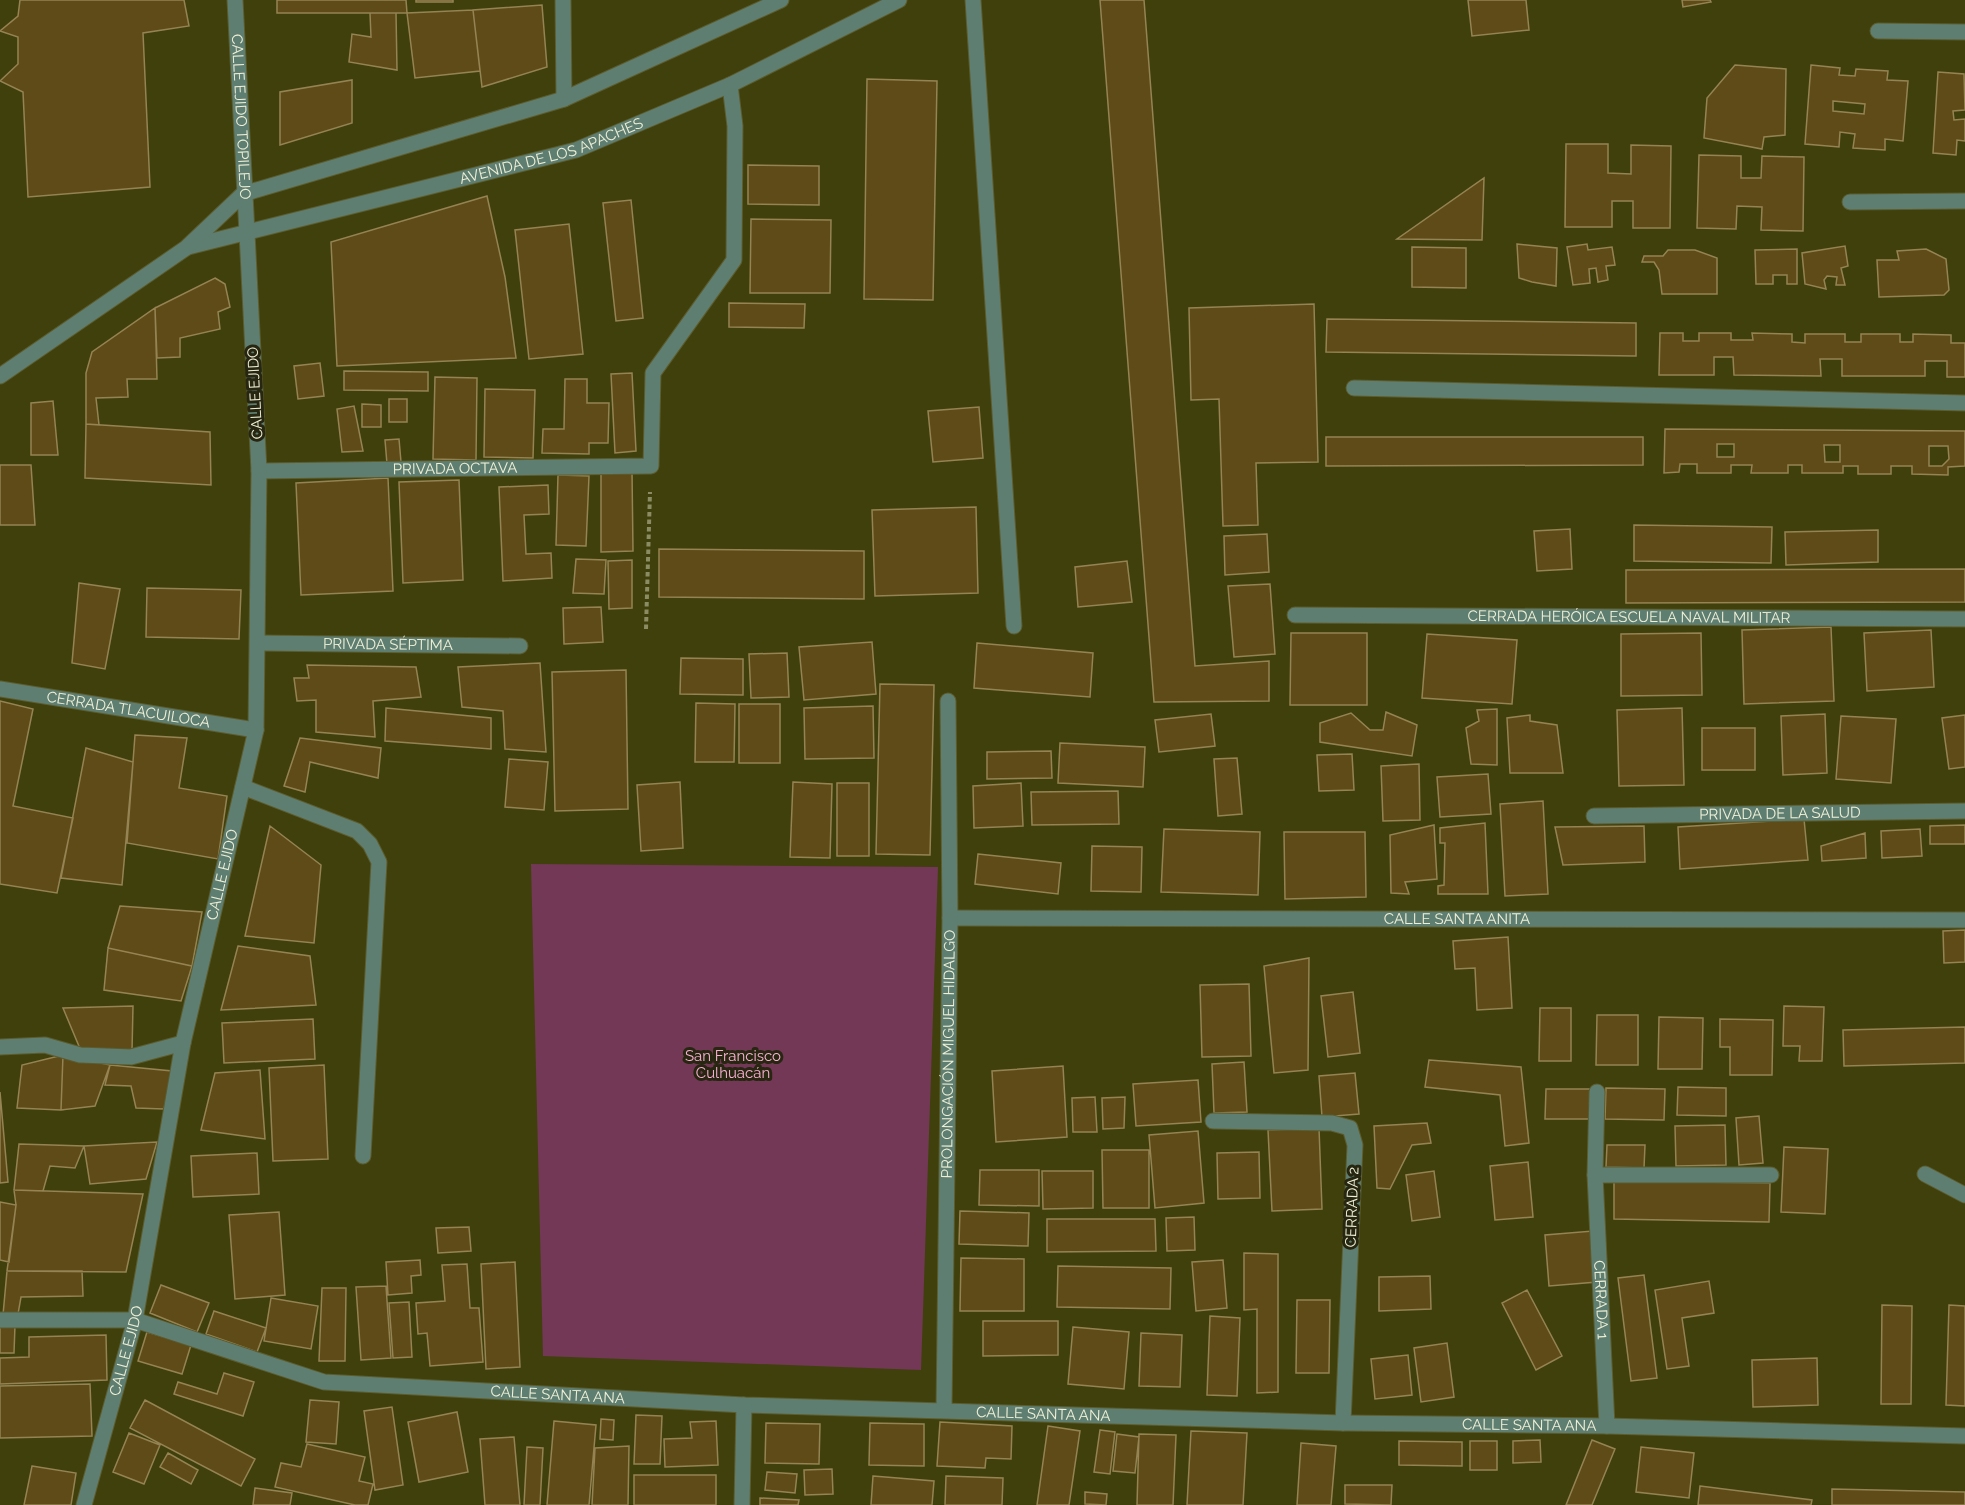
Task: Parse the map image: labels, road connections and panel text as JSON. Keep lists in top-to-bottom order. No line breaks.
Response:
{"streets":{"street":["CALLE EJIDO TOPILEJO","AVENIDA DE LOS APACHES","CALLE EJIDO","PRIVADA OCTAVA","CERRADA HERÓICA ESCUELA NAVAL MILITAR","PRIVADA SÉPTIMA","CERRADA TLACUILOCA","PRIVADA DE LA SALUD","CALLE SANTA ANITA","PROLONGACIÓN MIGUEL HIDALGO","CERRADA 2","CERRADA 1","CALLE SANTA ANA"]},"crossings":[["CALLE EJIDO TOPILEJO","AVENIDA DE LOS APACHES"],["CALLE EJIDO TOPILEJO","CALLE EJIDO"],["AVENIDA DE LOS APACHES","CALLE EJIDO"],["CALLE EJIDO","PRIVADA OCTAVA"],["CALLE EJIDO","PRIVADA SÉPTIMA"],["CALLE EJIDO","CERRADA TLACUILOCA"],["CALLE EJIDO","CALLE SANTA ANA"],["CALLE SANTA ANITA","PROLONGACIÓN MIGUEL HIDALGO"],["PROLONGACIÓN MIGUEL HIDALGO","CALLE SANTA ANA"],["CERRADA 2","CALLE SANTA ANA"],["CERRADA 1","CALLE SANTA ANA"]],"parks":["San Francisco Culhuacán"]}
